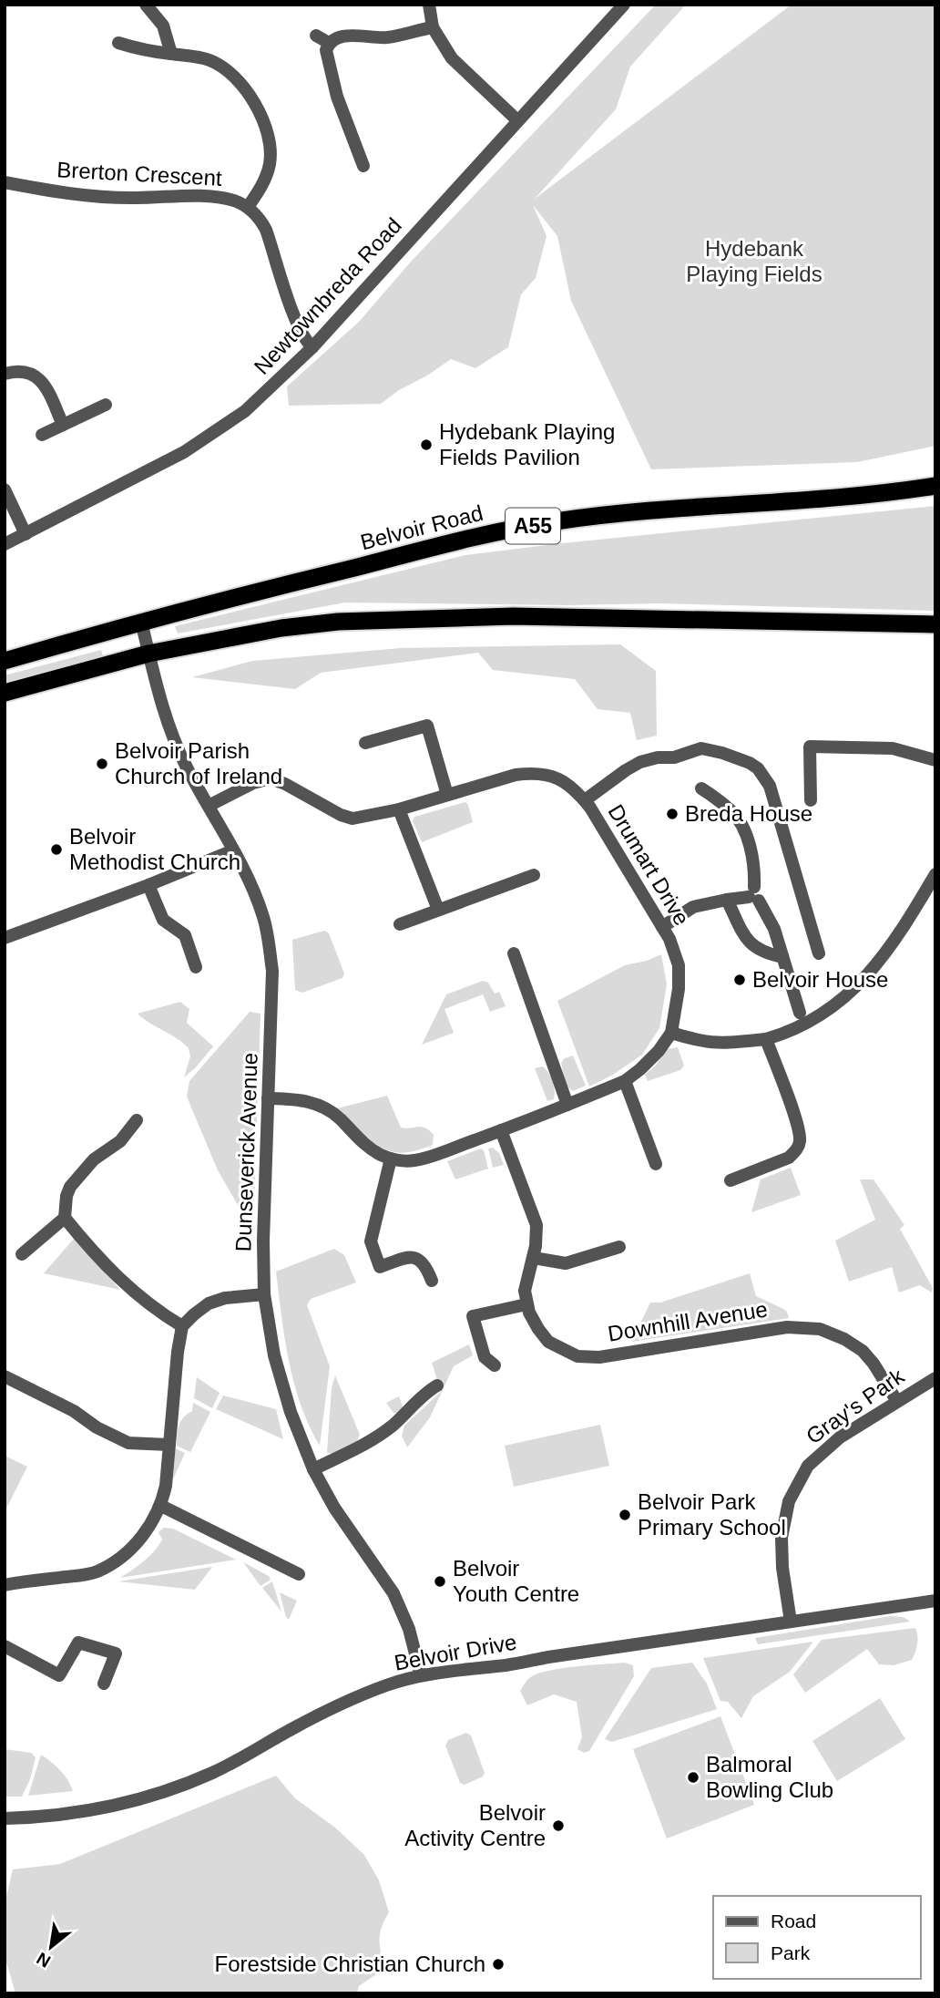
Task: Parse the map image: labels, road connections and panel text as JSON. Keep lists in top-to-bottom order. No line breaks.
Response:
{"streets":{"highway":["A55","Belvoir Road"],"street":["Brerton Crescent","Newtownbreda Road","Drumart Drive","Dunseverick Avenue","Downhill Avenue","Gray's Park","Belvoir Drive"]},"crossings":[["Belvoir Road","Dunseverick Avenue"],["Drumart Drive","Dunseverick Avenue"],["Dunseverick Avenue","Belvoir Drive"],["Downhill Avenue","Gray's Park"],["Gray's Park","Belvoir Drive"]],"parks":["Hydebank Playing Fields"],"places":["Hydebank Playing Fields Pavilion","Belvoir Parish Church of Ireland","Breda House","Belvoir Methodist Church","Belvoir House","Belvoir Park Primary School","Belvoir Youth Centre","Balmoral Bowling Club","Belvoir Activity Centre","Forestside Christian Church"],"legend":["Road","Park"],"north":"bottom left"}
